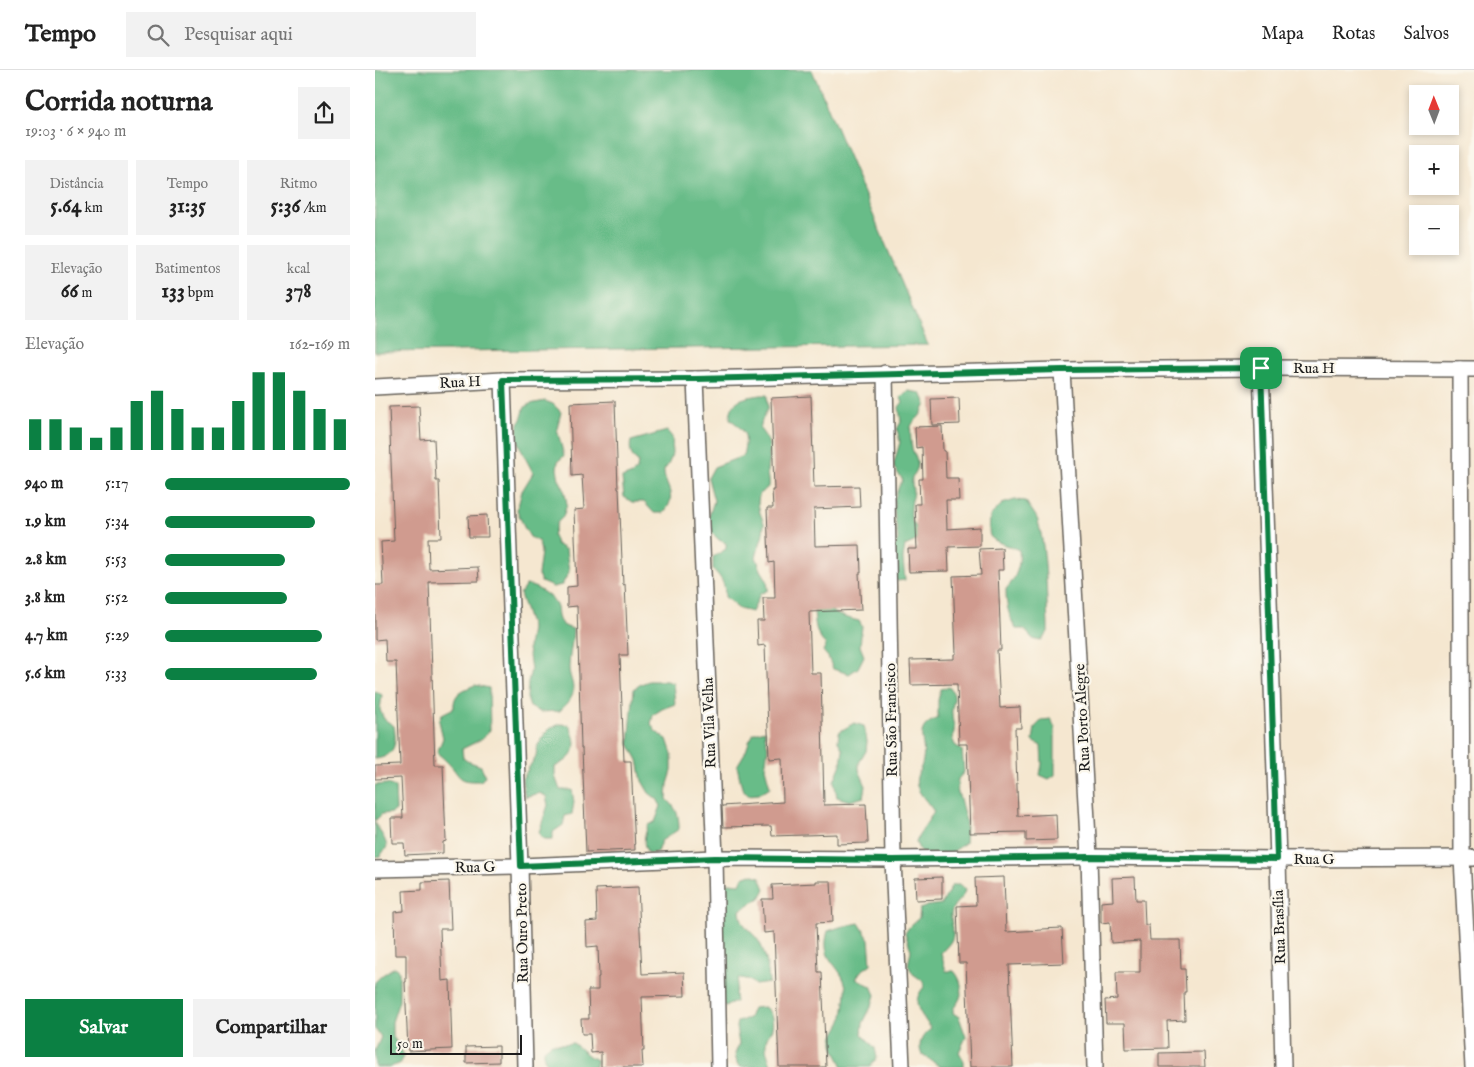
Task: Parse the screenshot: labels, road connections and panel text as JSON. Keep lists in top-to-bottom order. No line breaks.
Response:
{"streets":{"street":["Rua H","Rua Porto Alegre","Rua São Francisco","Rua Vila Velha","Rua G","Rua Brasília","Rua Ouro Preto"]},"crossings":[["Rua H","Rua Porto Alegre"],["Rua H","Rua São Francisco"],["Rua H","Rua Vila Velha"],["Rua H","Rua Brasília"],["Rua H","Rua Ouro Preto"],["Rua Porto Alegre","Rua G"],["Rua São Francisco","Rua G"],["Rua Vila Velha","Rua G"],["Rua G","Rua Brasília"],["Rua G","Rua Ouro Preto"]],"scale_bar":"50 m","north":"top","page":{"header":"Tempo","search":"Pesquisar aqui","nav":["Mapa","Rotas","Salvos"],"heading":["Corrida noturna","19:03 · 6 × 940 m"],"map_buttons":["+","−"],"stats":[["Distância","5.64 km"],["Tempo","31:35"],["Ritmo","5:36 /km"],["Elevação","66 m"],["Batimentos","133 bpm"],["kcal","378"]],"chart":["Elevação","162–169 m"],"list":[{"name":"940 m","note":"5:17"},{"name":"1.9 km","note":"5:34"},{"name":"2.8 km","note":"5:53"},{"name":"3.8 km","note":"5:52"},{"name":"4.7 km","note":"5:29"},{"name":"5.6 km","note":"5:33"}],"buttons":["Salvar","Compartilhar"],"scale":"50 m"}}
